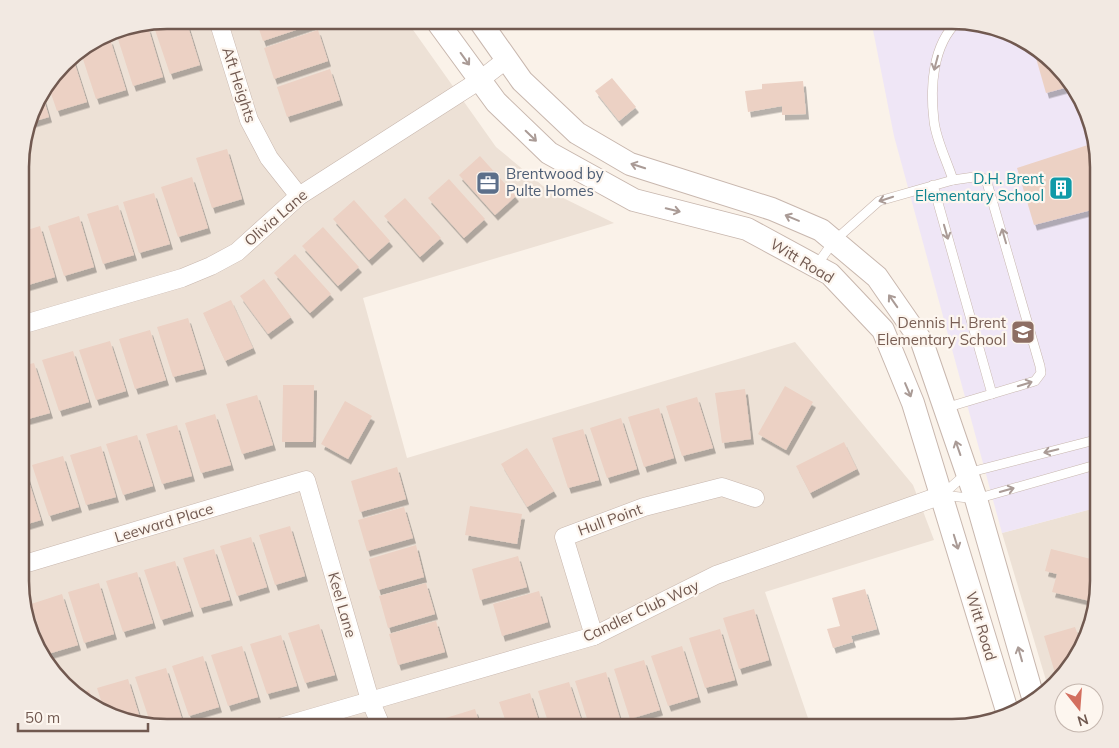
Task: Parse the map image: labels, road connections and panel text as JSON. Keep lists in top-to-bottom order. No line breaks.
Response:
{"streets":{"street":["Aft Heights","Olivia Lane","Witt Road","Hull Point","Leeward Place","Keel Lane","Candler Club Way"]},"crossings":[["Aft Heights","Olivia Lane"],["Olivia Lane","Witt Road"],["Witt Road","Candler Club Way"],["Hull Point","Candler Club Way"],["Leeward Place","Keel Lane"],["Keel Lane","Candler Club Way"]],"places":{"office":["Brentwood by Pulte Homes"],"building":["D.H. Brent Elementary School"],"school or university":["Dennis H. Brent Elementary School"]},"scale_bar":"50 m","north":"bottom"}
